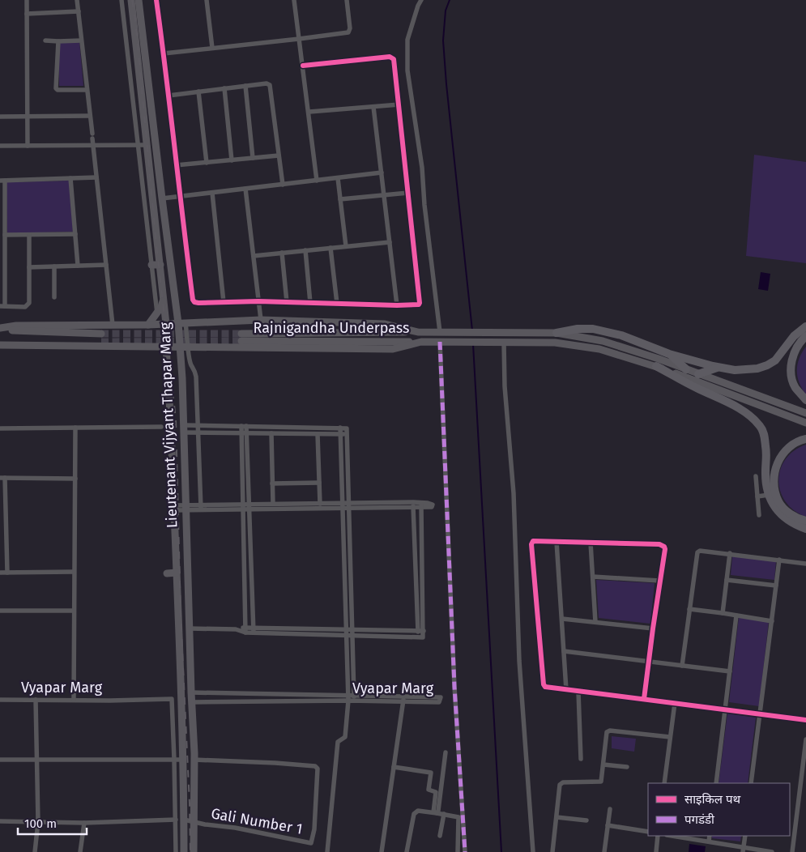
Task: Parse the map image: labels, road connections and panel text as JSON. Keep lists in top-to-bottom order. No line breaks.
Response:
{"streets":{"main road":["Rajnigandha Underpass","Lieutenant Vijyant Thapar Marg"],"street":["Vyapar Marg","Gali Number 1"]},"crossings":[["Lieutenant Vijyant Thapar Marg","Vyapar Marg"],["Lieutenant Vijyant Thapar Marg","Gali Number 1"]],"legend":["साइकिल पथ","पगडंडी"],"scale_bar":"100 m"}
